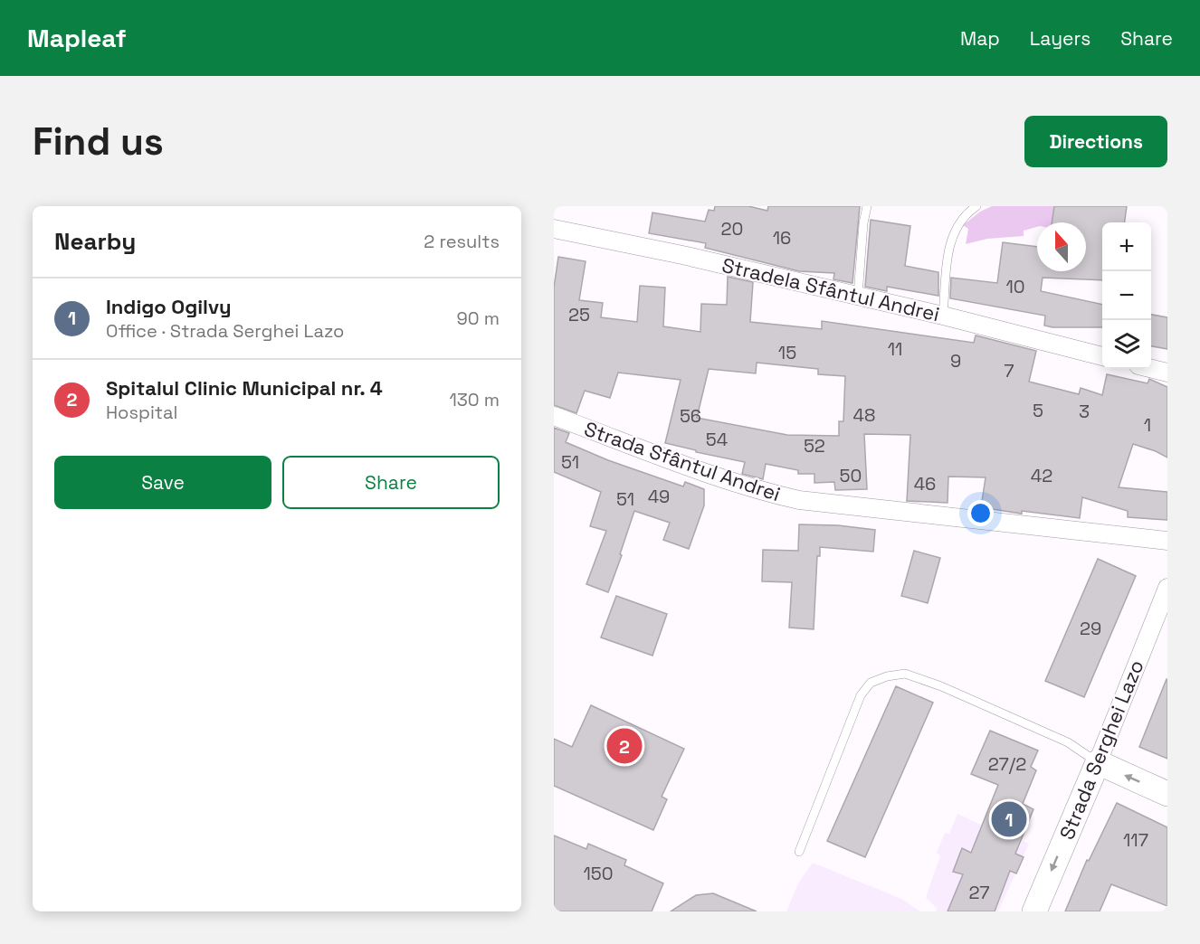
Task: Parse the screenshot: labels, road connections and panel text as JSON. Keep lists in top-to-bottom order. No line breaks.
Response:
{"streets":{"main road":["Strada Serghei Lazo"],"street":["Stradela Sfântul Andrei","Strada Sfântul Andrei"]},"one_way":["Strada Serghei Lazo"],"house_numbers":["20","16","10","25","11","15","9","7","5","3","48","56","1","54","52","51","50","42","46","49","51","29","27/2","117","150","27"],"north":"top","page":{"header":"Mapleaf","nav":["Map","Layers","Share"],"buttons":["Directions",["Save","Share"]],"title":"Find us","heading":["Nearby","2 results"],"map_buttons":["+","−"],"list":[{"mark":"1","name":"Indigo Ogilvy","note":"Office · Strada Serghei Lazo","value":"90 m"},{"mark":"2","name":"Spitalul Clinic Municipal nr. 4","note":"Hospital","value":"130 m"}],"pins":["2","1"]}}
